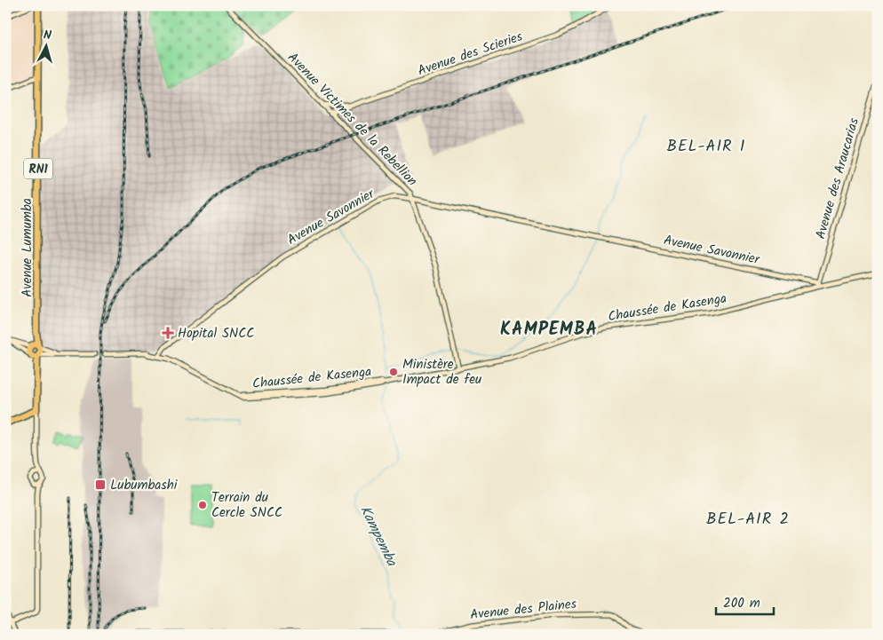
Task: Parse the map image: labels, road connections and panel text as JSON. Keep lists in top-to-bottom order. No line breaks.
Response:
{"streets":{"highway":["RN1","Avenue Lumumba"],"street":["Avenue des Scieries","Avenue Victimes de la Rebellion","Avenue des Araucarias","Avenue Savonnier","Chaussée de Kasenga","Avenue des Plaines"]},"crossings":[["Avenue des Scieries","Avenue Victimes de la Rebellion"],["Avenue Victimes de la Rebellion","Avenue Savonnier"],["Avenue Victimes de la Rebellion","Chaussée de Kasenga"],["Avenue des Araucarias","Avenue Savonnier"],["Avenue des Araucarias","Chaussée de Kasenga"],["Avenue Savonnier","Chaussée de Kasenga"]],"districts":["BEL-AIR 1","KAMPEMBA","BEL-AIR 2"],"water":["Kampemba"],"places":{"health":["Hopital SNCC"],"other":["Ministère Impact de feu","Terrain du Cercle SNCC"],"transit":["Lubumbashi"]},"scale_bar":"200 m","north":"top"}
